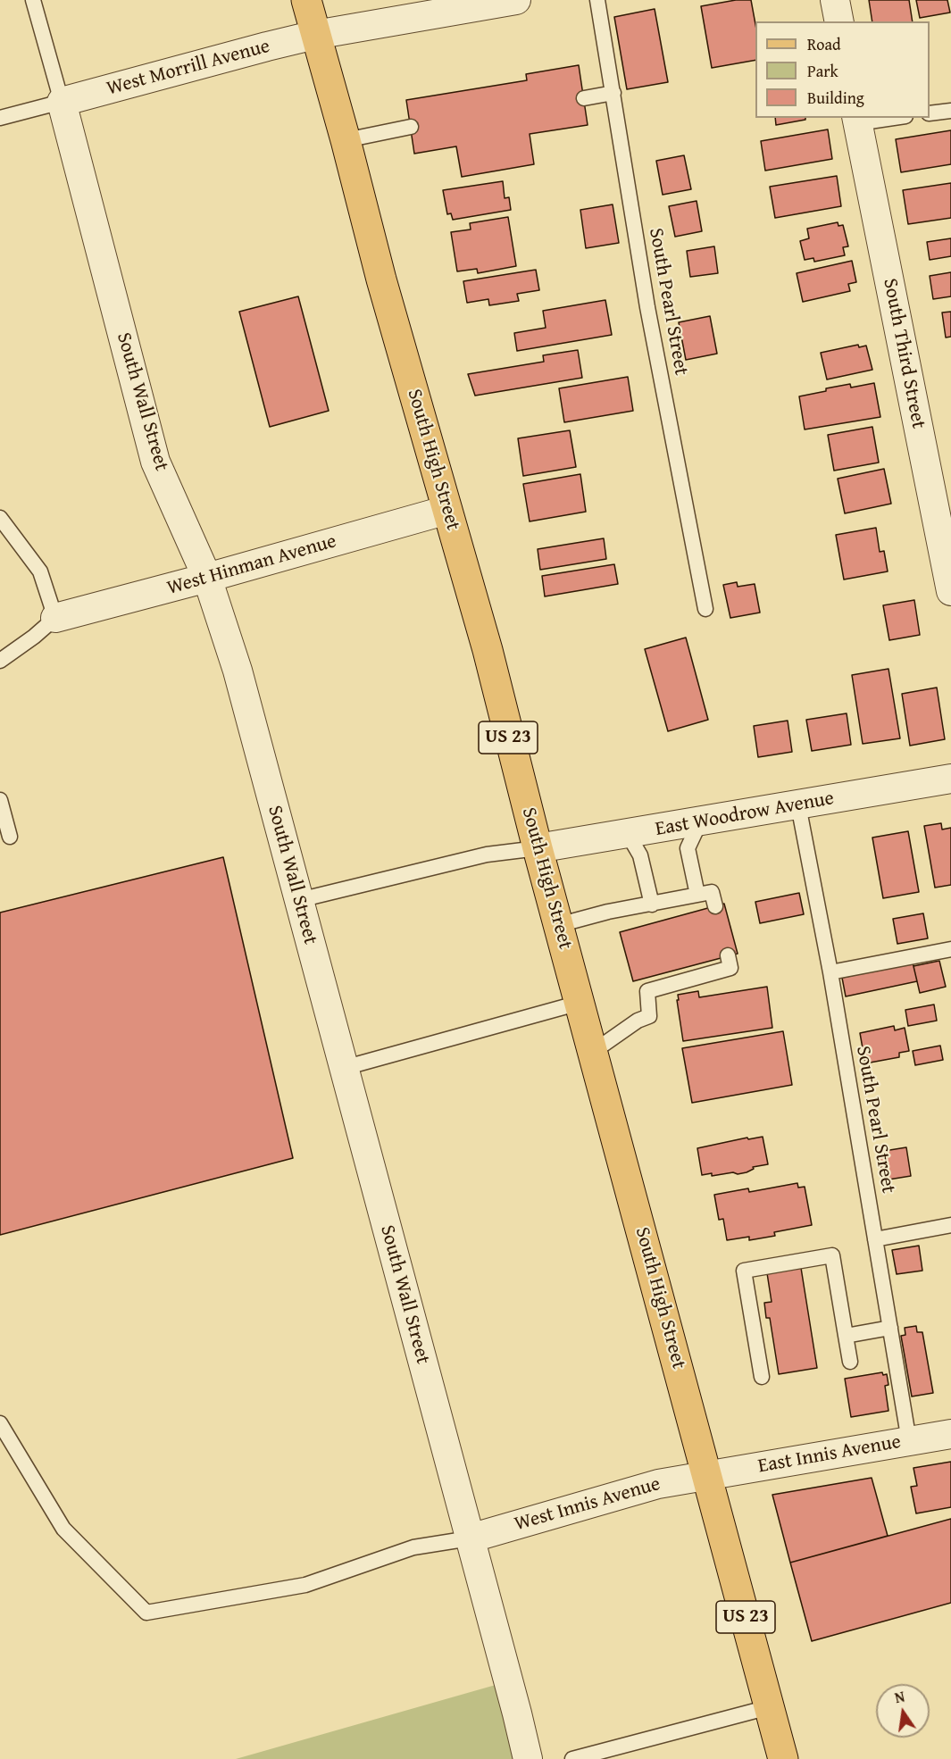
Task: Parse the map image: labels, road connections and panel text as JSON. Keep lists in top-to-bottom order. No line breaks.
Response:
{"streets":{"main road":["South High Street","US 23"],"street":["West Morrill Avenue","South Third Street","South Wall Street","West Hinman Avenue","East Woodrow Avenue","East Innis Avenue","West Innis Avenue"],"lane":["South Pearl Street"]},"crossings":[["West Morrill Avenue","South Wall Street"],["West Morrill Avenue","South High Street"],["South Pearl Street","East Woodrow Avenue"],["South Pearl Street","East Innis Avenue"],["South Wall Street","West Hinman Avenue"],["South Wall Street","West Innis Avenue"],["South High Street","West Hinman Avenue"],["South High Street","East Woodrow Avenue"],["South High Street","East Innis Avenue"],["South High Street","West Innis Avenue"],["East Innis Avenue","West Innis Avenue"]],"legend":["Road","Park","Building"],"north":"top"}
